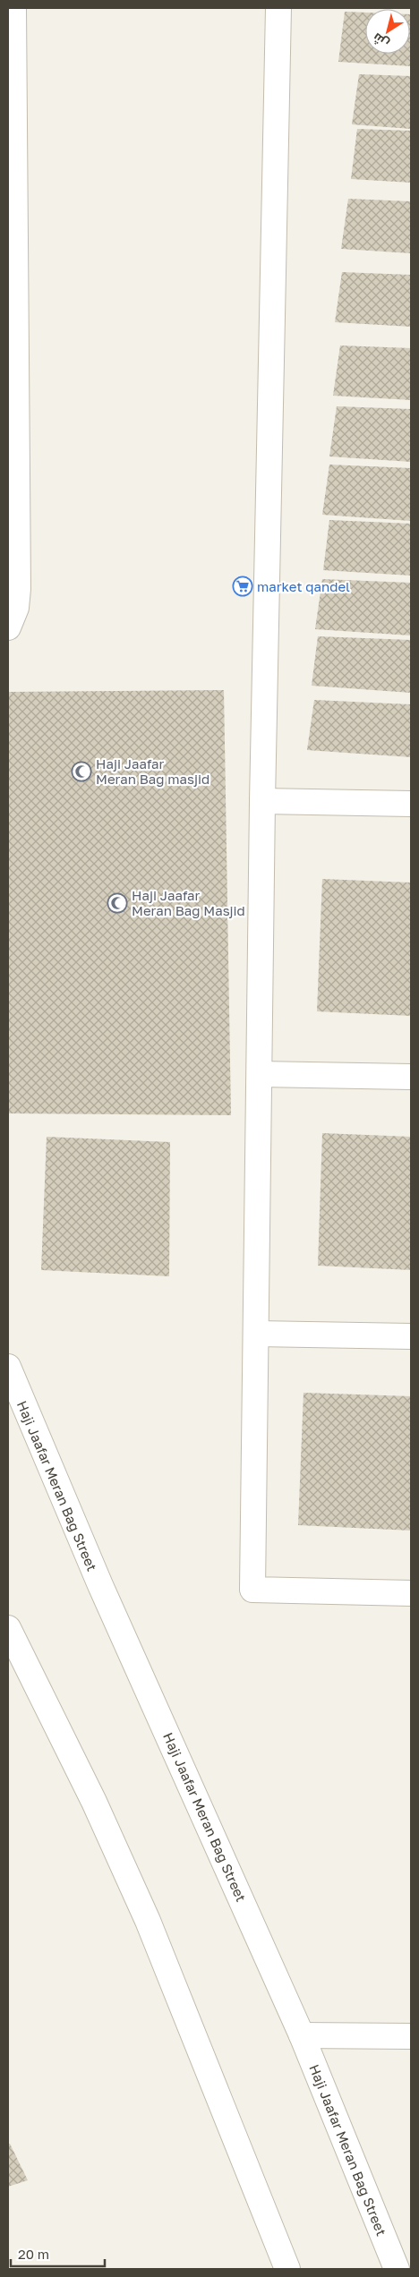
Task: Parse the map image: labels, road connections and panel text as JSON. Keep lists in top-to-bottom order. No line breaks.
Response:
{"streets":{"street":["Haji Jaafar Meran Bag Street"]},"places":{"supermarket":["market qandel"],"mosque":["Haji Jaafar Meran Bag masjid","Haji Jaafar Meran Bag Masjid"]},"scale_bar":"20 m","north":"bottom left"}
